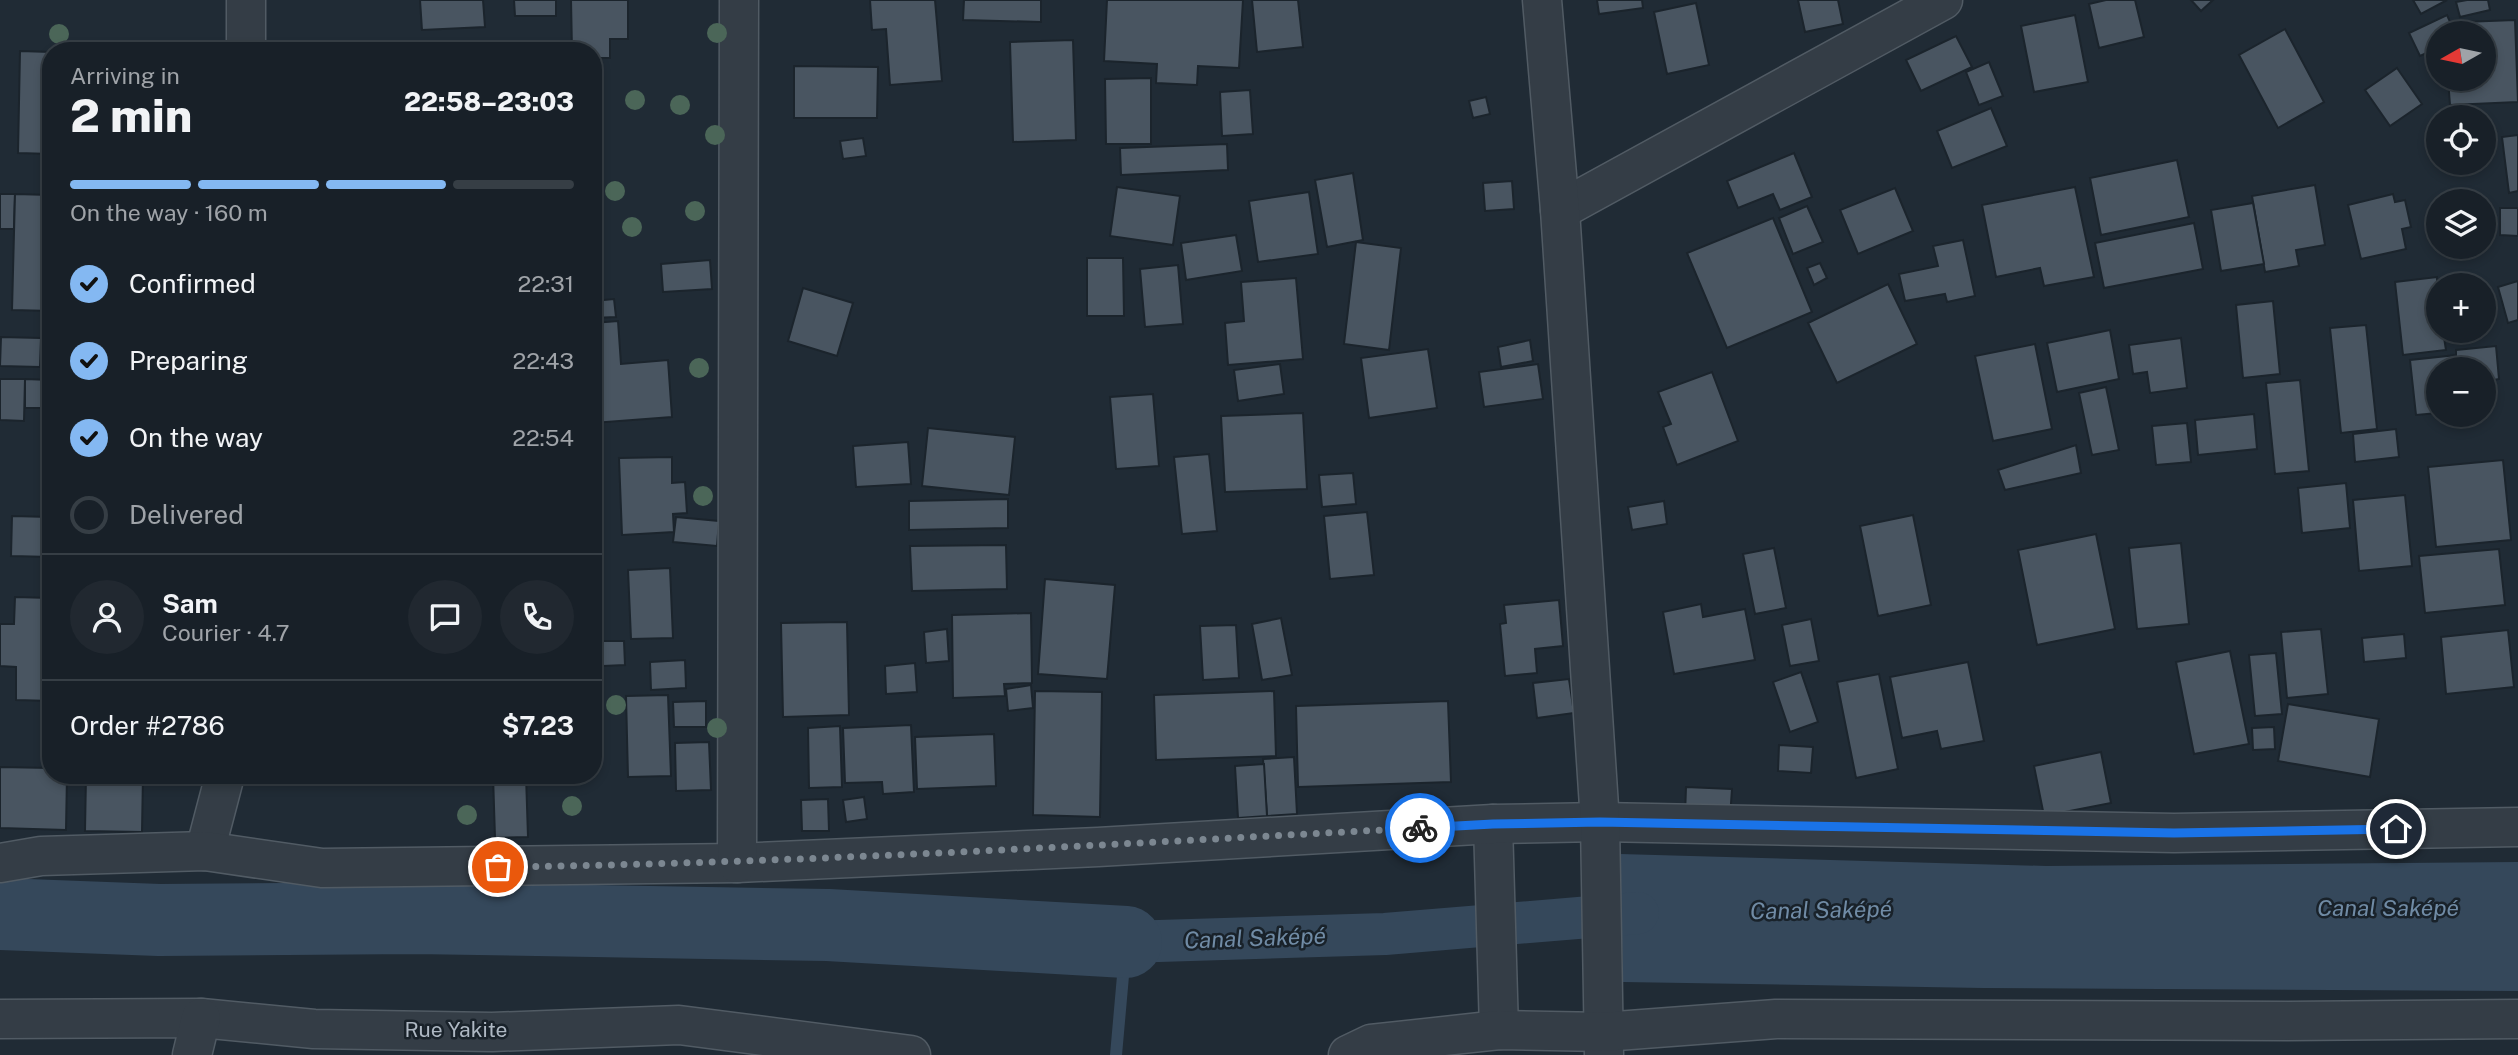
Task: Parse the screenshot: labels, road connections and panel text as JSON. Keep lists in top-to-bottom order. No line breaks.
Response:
{"streets":{"street":["Rue Yakite"]},"water":["Canal Saképé"],"north":"left","page":{"map_buttons":["+","−"],"heading":["2 min","Arriving in","22:58–23:03"],"panel":["Sam","Courier · 4.7","Order #2786","$7.23"],"bar":"On the way · 160 m","list":[["Confirmed","22:31"],["Preparing","22:43"],["On the way","22:54"],"Delivered"]}}
